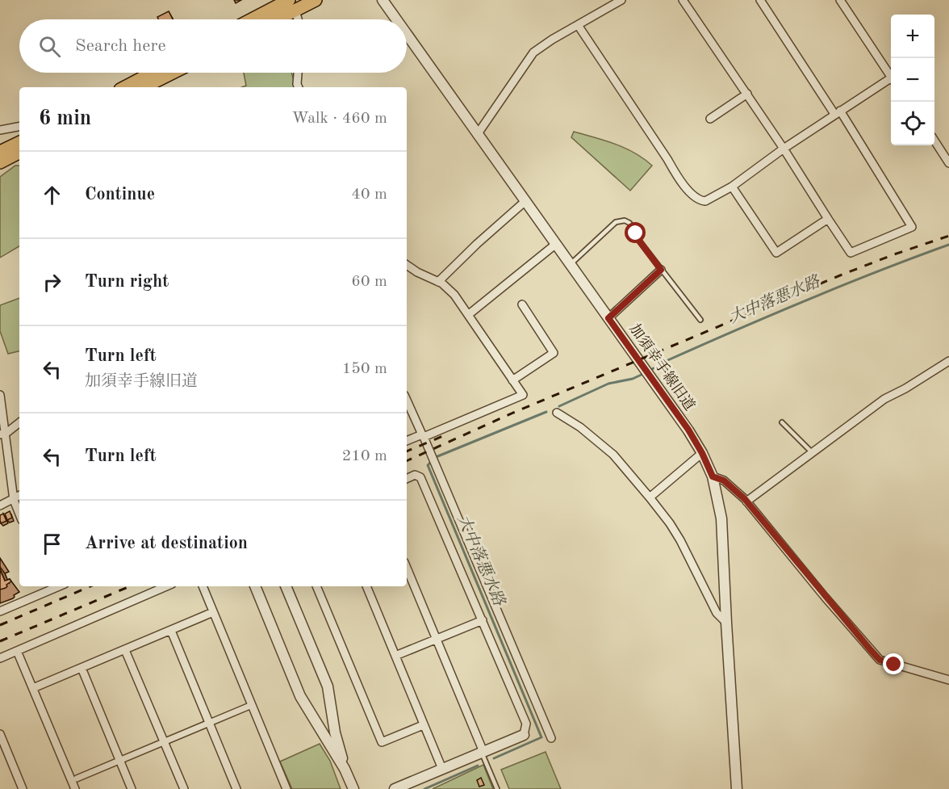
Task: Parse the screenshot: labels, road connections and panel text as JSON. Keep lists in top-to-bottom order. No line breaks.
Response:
{"streets":{"street":["加須幸手線旧道"]},"water":["大中落悪水路"],"page":{"map_buttons":["+","−"],"search":"Search here","heading":["6 min","Walk · 460 m"],"list":[["Continue","40 m"],["Turn right","60 m"],["Turn left","加須幸手線旧道","150 m"],["Turn left","210 m"],"Arrive at destination"]}}
